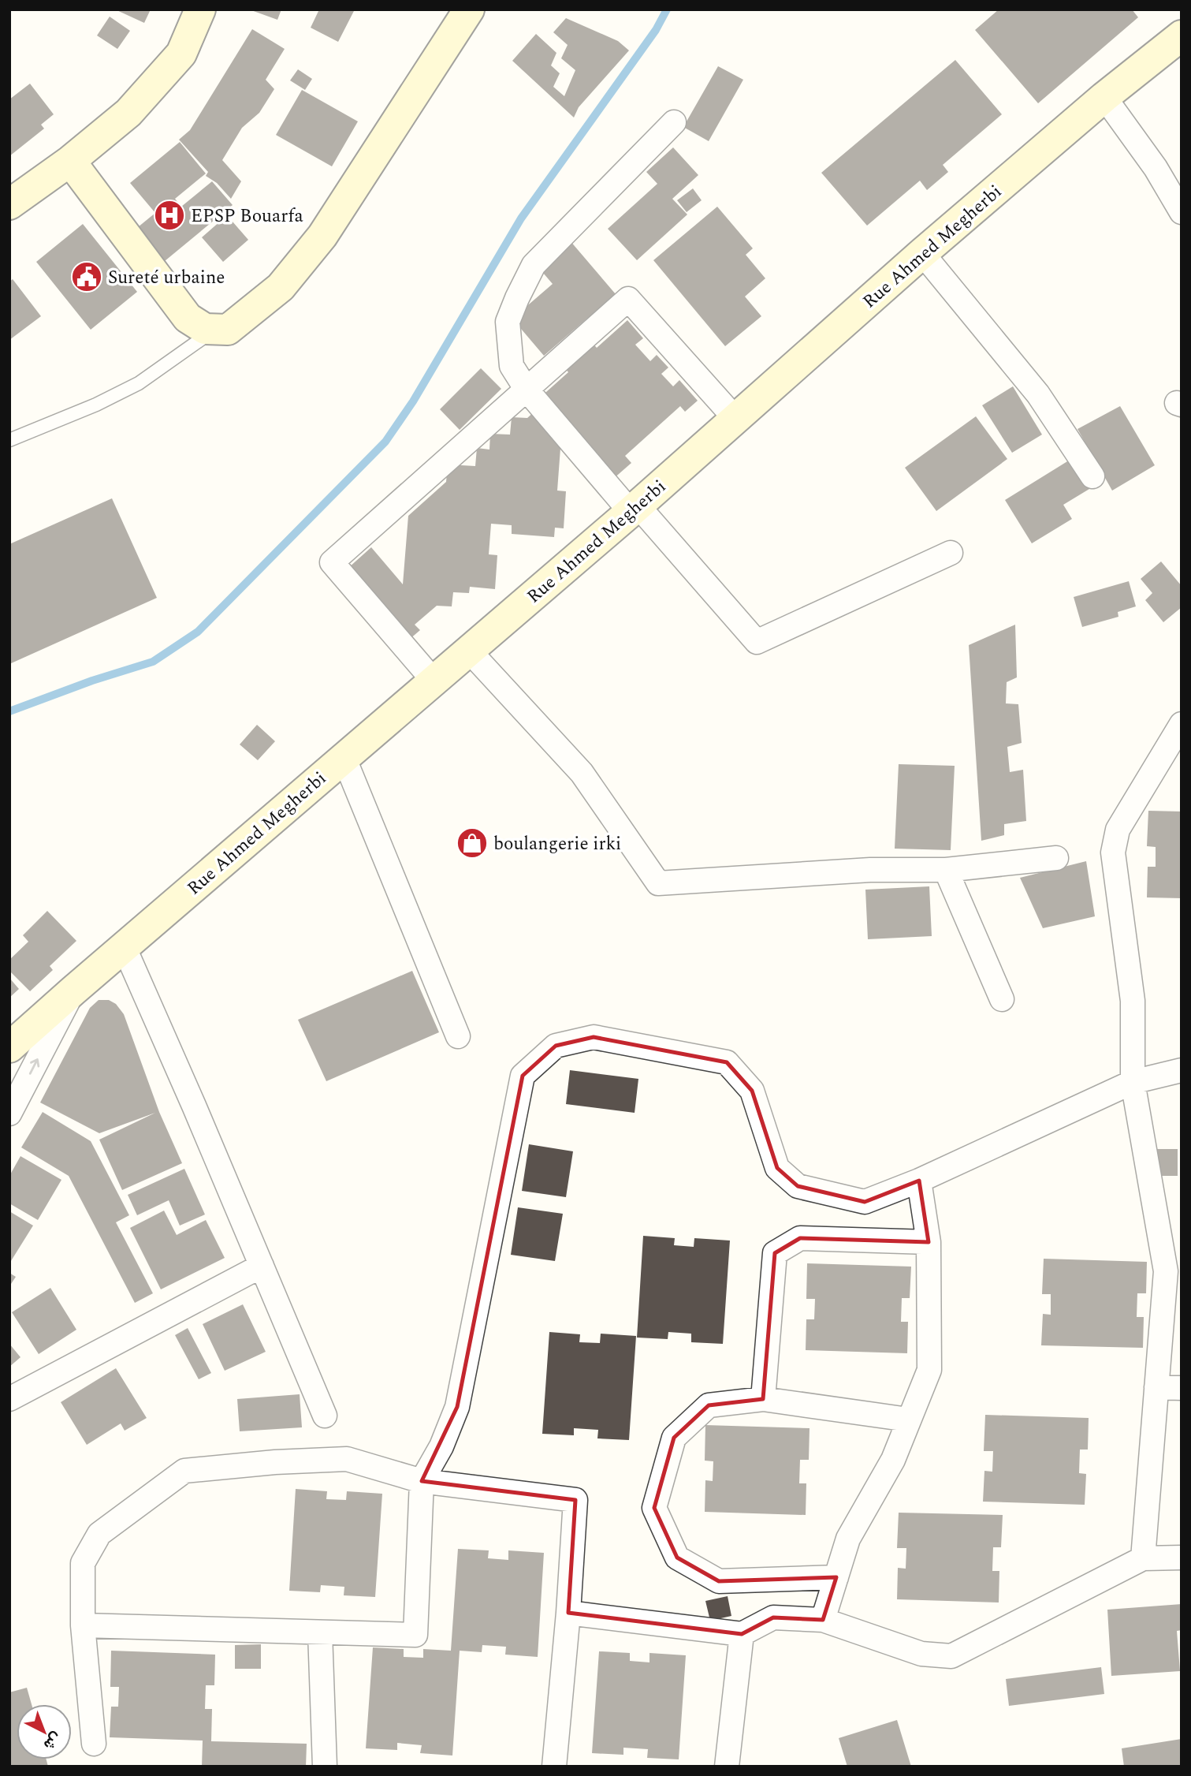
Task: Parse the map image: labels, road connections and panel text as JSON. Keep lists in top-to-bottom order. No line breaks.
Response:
{"streets":{"main road":["Rue Ahmed Megherbi"]},"places":{"hospital":["EPSP Bouarfa"],"public building":["Sureté urbaine"],"shop":["boulangerie irki"]},"north":"bottom right"}
